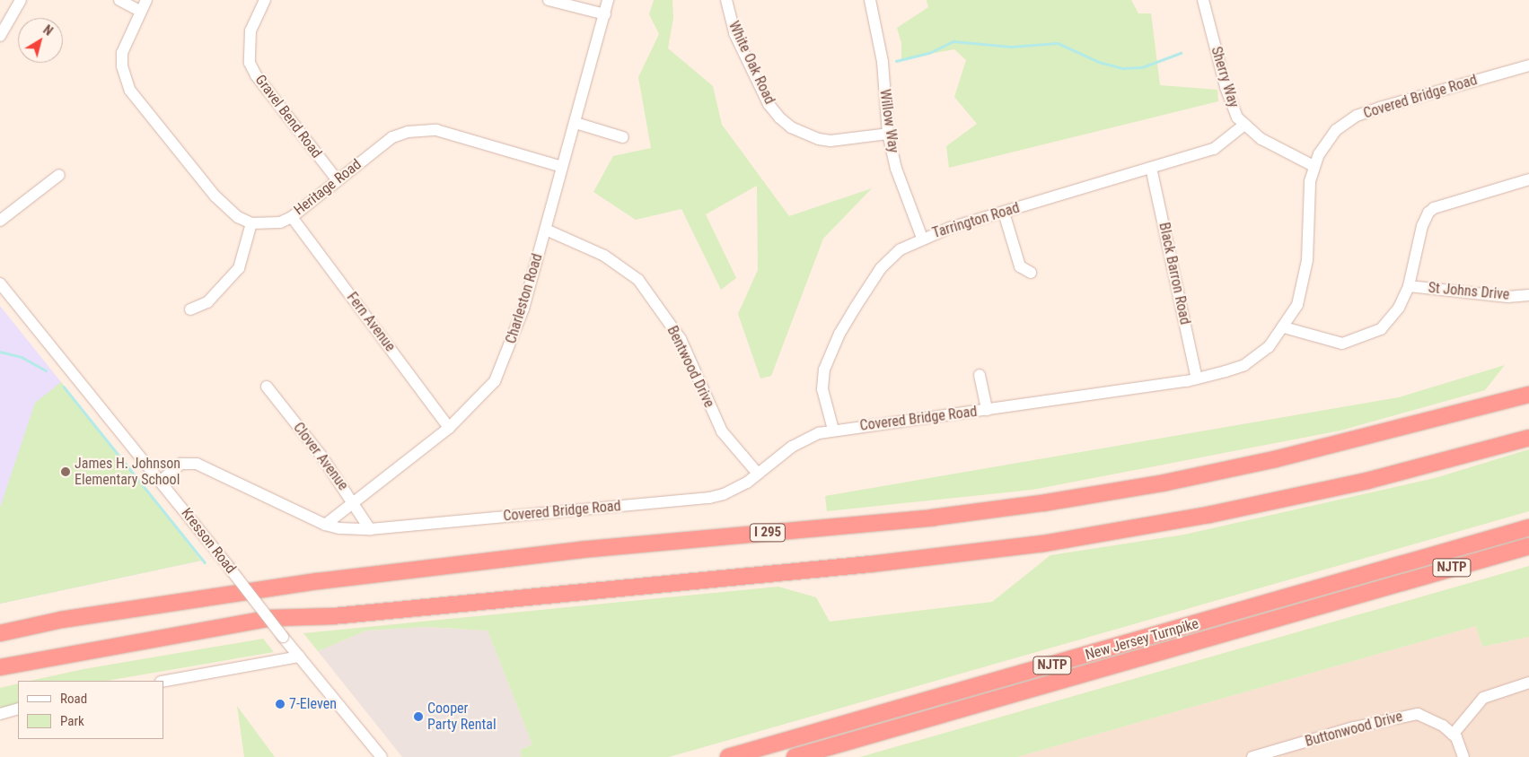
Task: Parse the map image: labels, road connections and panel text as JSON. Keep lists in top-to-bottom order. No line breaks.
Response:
{"streets":{"highway":["I 295","NJTP","New Jersey Turnpike"],"street":["White Oak Road","Sherry Way","Covered Bridge Road","Gravel Bend Road","Willow Way","Heritage Road","Tarrington Road","Black Barron Road","St Johns Drive","Charleston Road","Fern Avenue","Bentwood Drive","Clover Avenue","Kresson Road","Buttonwood Drive"]},"crossings":[["White Oak Road","Willow Way"],["Sherry Way","Covered Bridge Road"],["Sherry Way","Tarrington Road"],["Covered Bridge Road","Tarrington Road"],["Covered Bridge Road","Black Barron Road"],["Covered Bridge Road","Charleston Road"],["Covered Bridge Road","Bentwood Drive"],["Covered Bridge Road","Clover Avenue"],["Covered Bridge Road","Kresson Road"],["Gravel Bend Road","Heritage Road"],["Willow Way","Tarrington Road"],["Heritage Road","Charleston Road"],["Heritage Road","Fern Avenue"],["Tarrington Road","Black Barron Road"],["Charleston Road","Fern Avenue"],["Charleston Road","Bentwood Drive"],["Charleston Road","Clover Avenue"]],"places":["James H. Johnson Elementary School","7-Eleven","Cooper Party Rental"],"legend":["Road","Park"],"north":"top right"}
